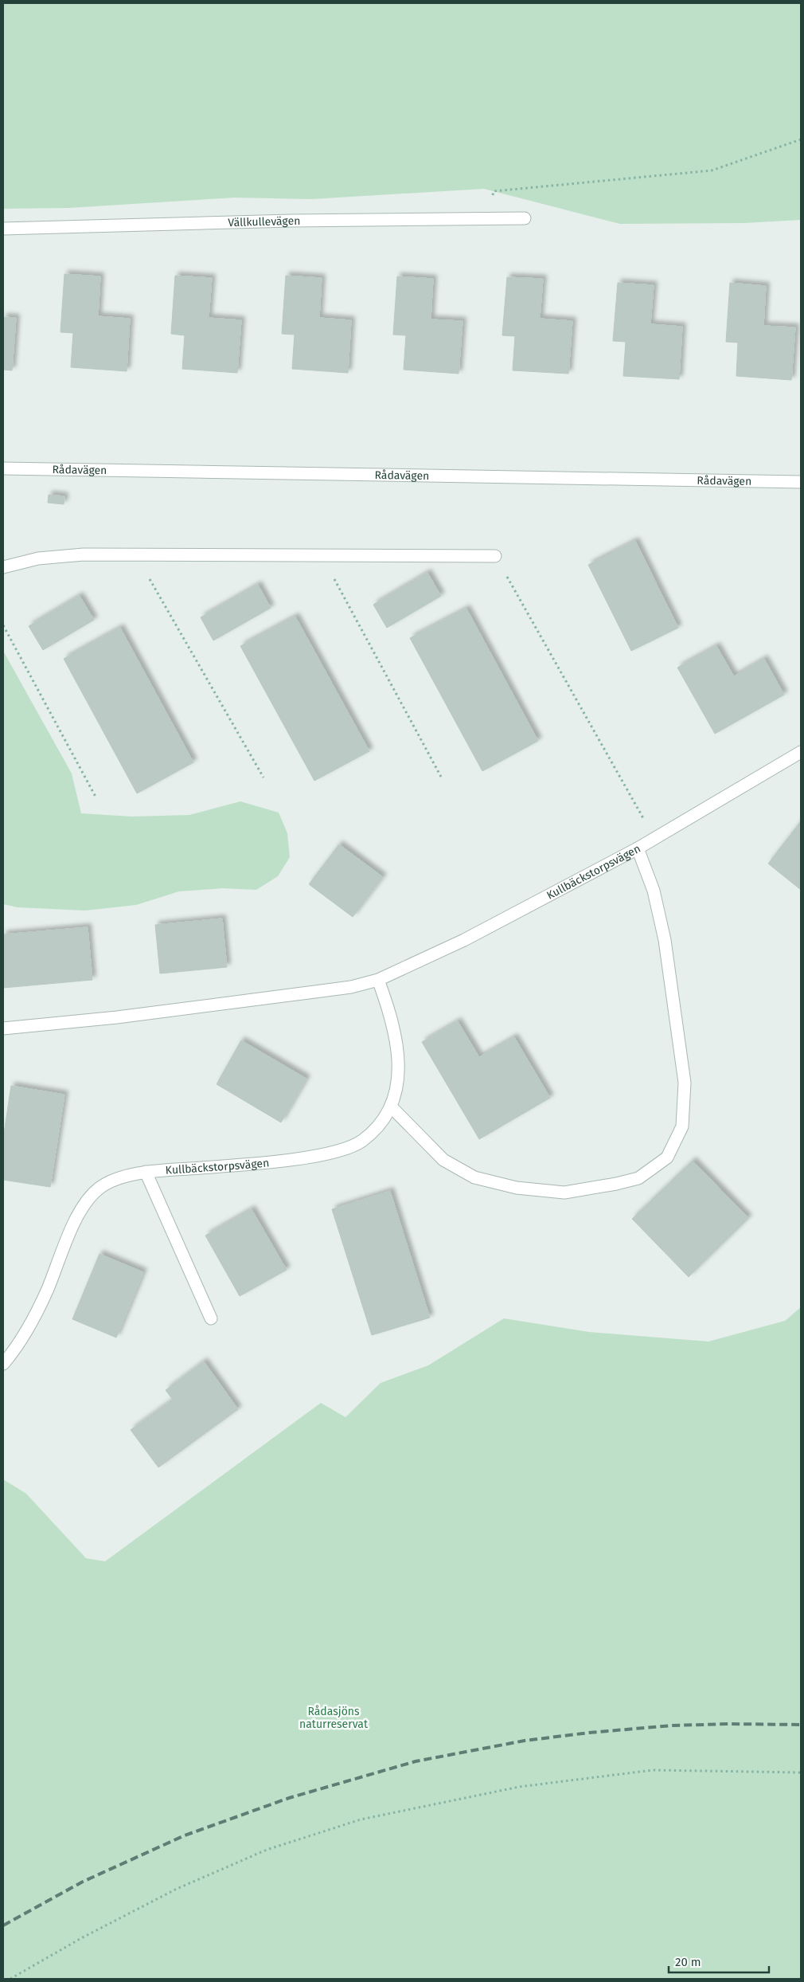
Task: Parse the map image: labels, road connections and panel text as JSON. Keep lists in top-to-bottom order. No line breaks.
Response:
{"streets":{"street":["Vällkullevägen","Rådavägen","Kullbäckstorpsvägen"]},"parks":["Rådasjöns naturreservat"],"scale_bar":"20 m"}
